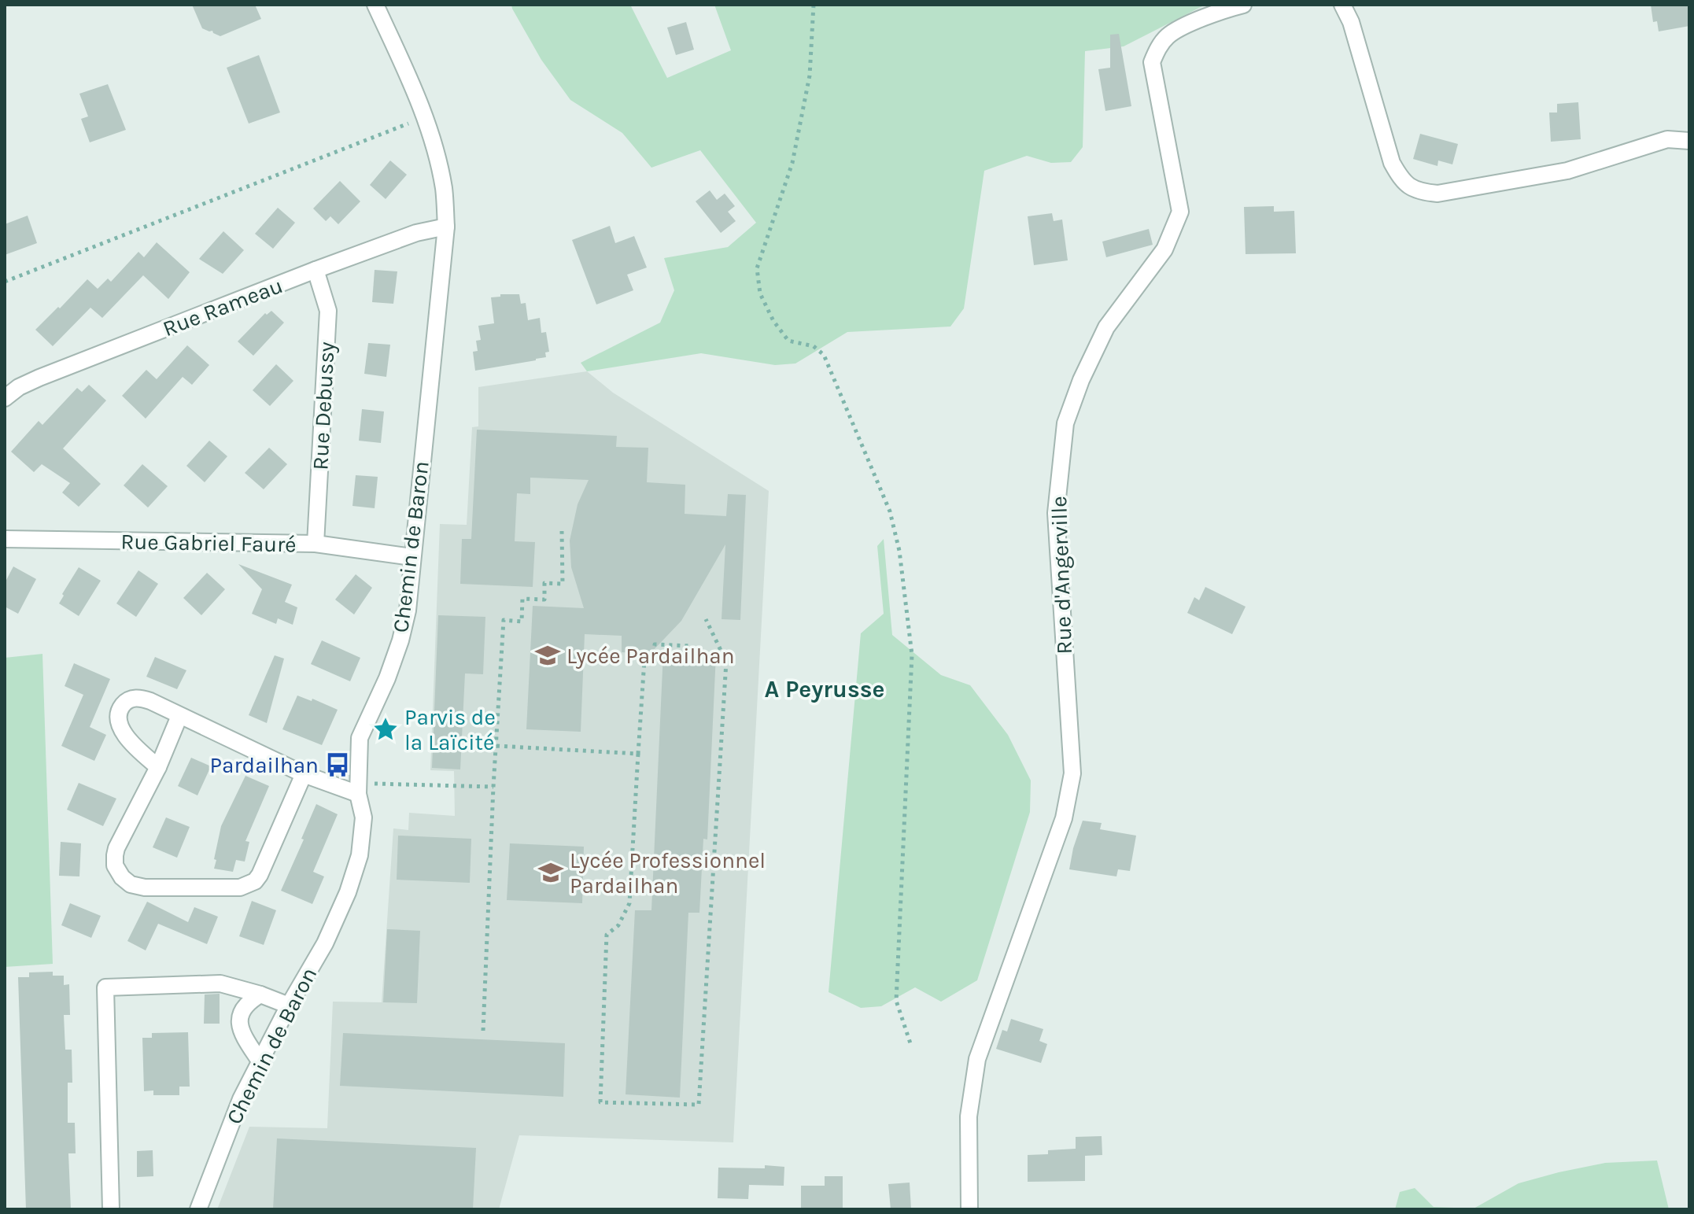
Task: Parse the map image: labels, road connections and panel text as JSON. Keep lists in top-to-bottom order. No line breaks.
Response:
{"streets":{"street":["Rue Rameau","Rue Debussy","Rue Gabriel Fauré","Chemin de Baron","Rue d'Angerville"]},"crossings":[["Rue Rameau","Rue Debussy"],["Rue Rameau","Chemin de Baron"],["Rue Debussy","Rue Gabriel Fauré"],["Rue Gabriel Fauré","Chemin de Baron"]],"districts":["A Peyrusse"],"places":{"school or university":["Lycée Pardailhan","Lycée Professionnel Pardailhan"],"place":["Parvis de la Laïcité"],"bus stop":["Pardailhan"]}}
